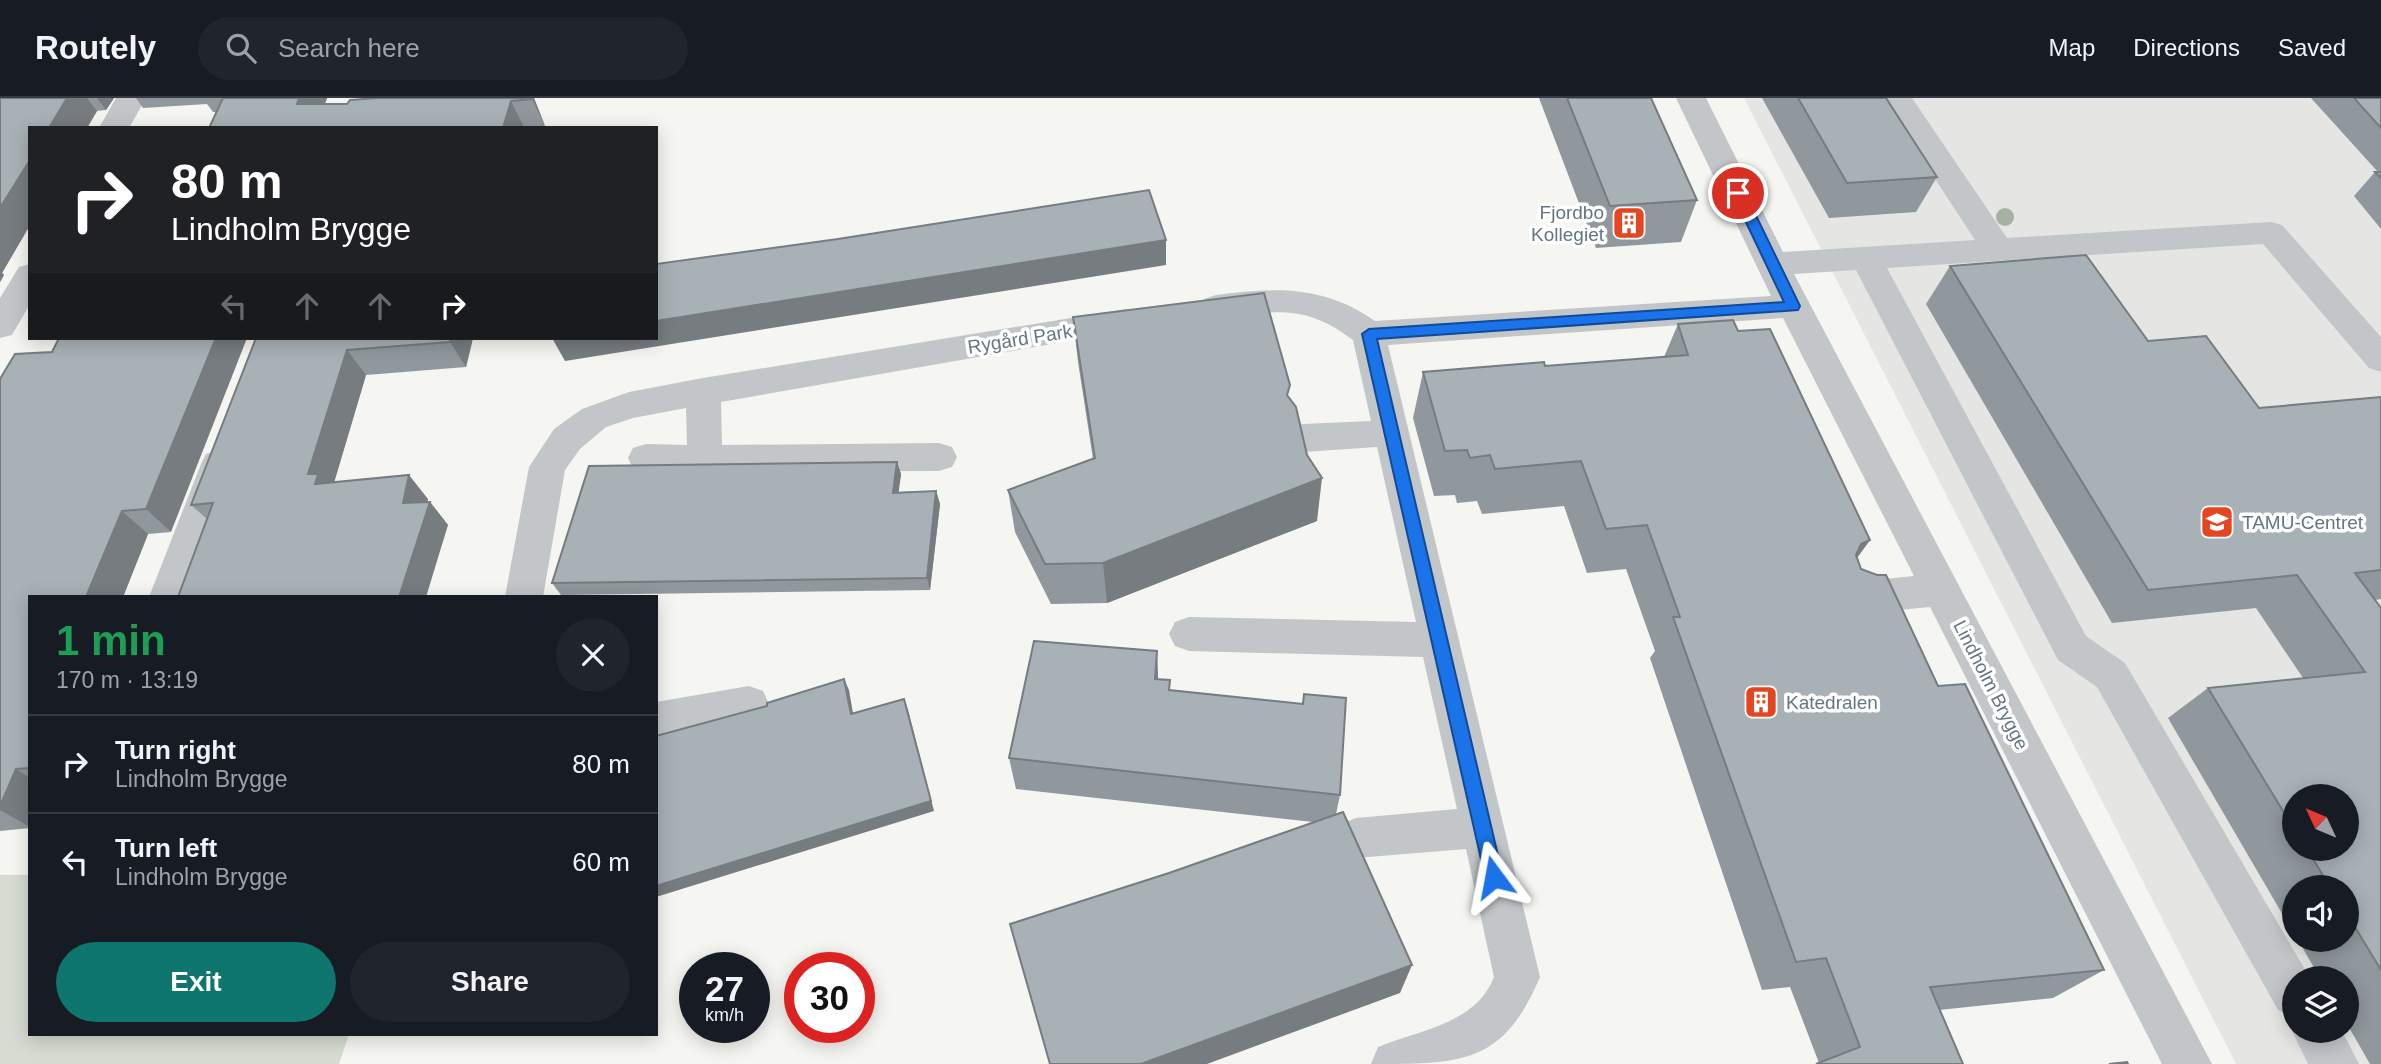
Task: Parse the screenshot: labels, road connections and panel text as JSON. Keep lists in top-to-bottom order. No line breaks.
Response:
{"streets":{"street":["Rygård Park","Lindholm Brygge"]},"places":{"building":["Fjordbo Kollegiet","Katedralen"],"school or university":["TAMU-Centret"]},"north":"top left","page":{"header":"Routely","search":"Search here","nav":["Map","Directions","Saved"],"turn":["80 m","Lindholm Brygge"],"heading":["1 min","170 m · 13:19"],"list":[{"name":"Turn right","note":"Lindholm Brygge","value":"80 m"},{"name":"Turn left","note":"Lindholm Brygge","value":"60 m"}],"buttons":["Exit","Share"],"speed":"27 km/h","limit":"30"}}
